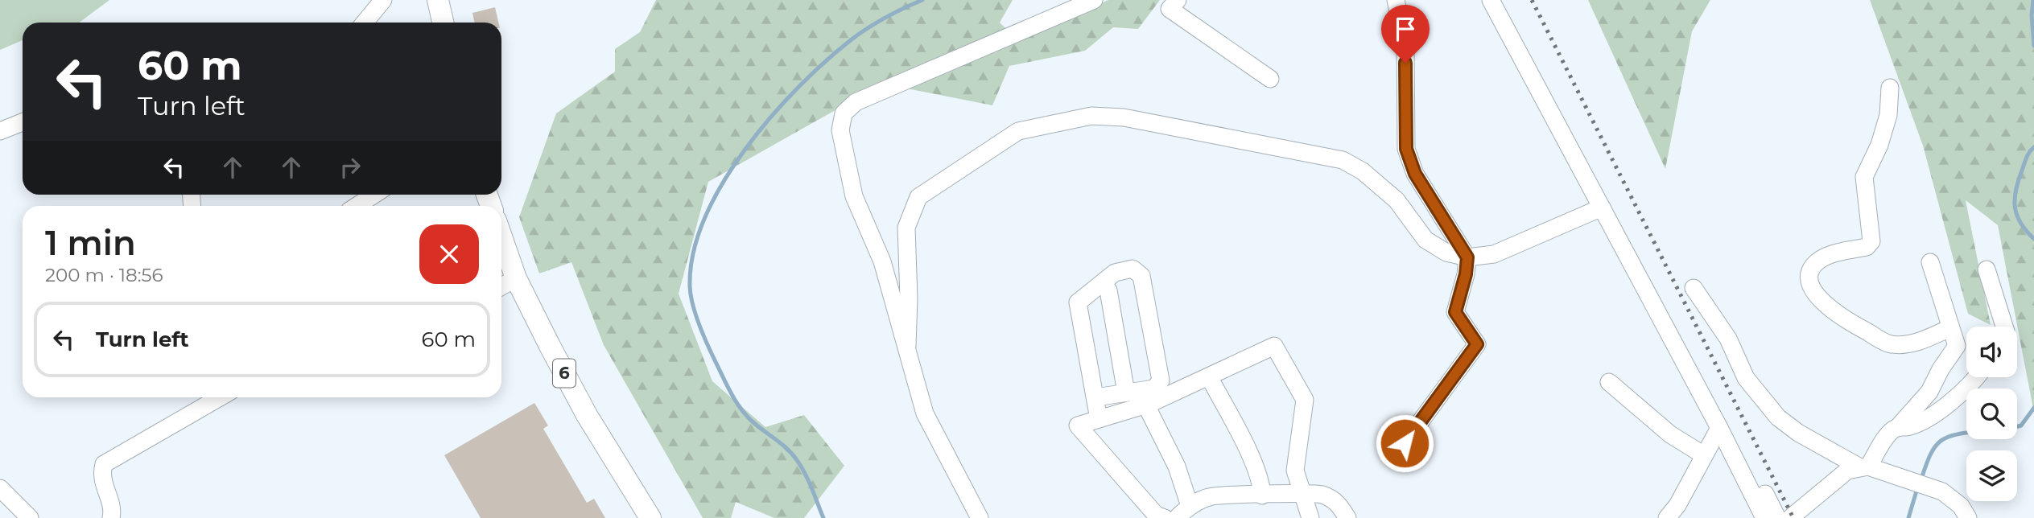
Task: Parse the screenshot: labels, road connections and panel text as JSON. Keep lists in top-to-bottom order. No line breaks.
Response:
{"streets":{"main road":["6"]},"page":{"turn":["60 m","Turn left"],"heading":["1 min","200 m · 18:56"],"list":[{"name":"Turn left","value":"60 m"}]}}
